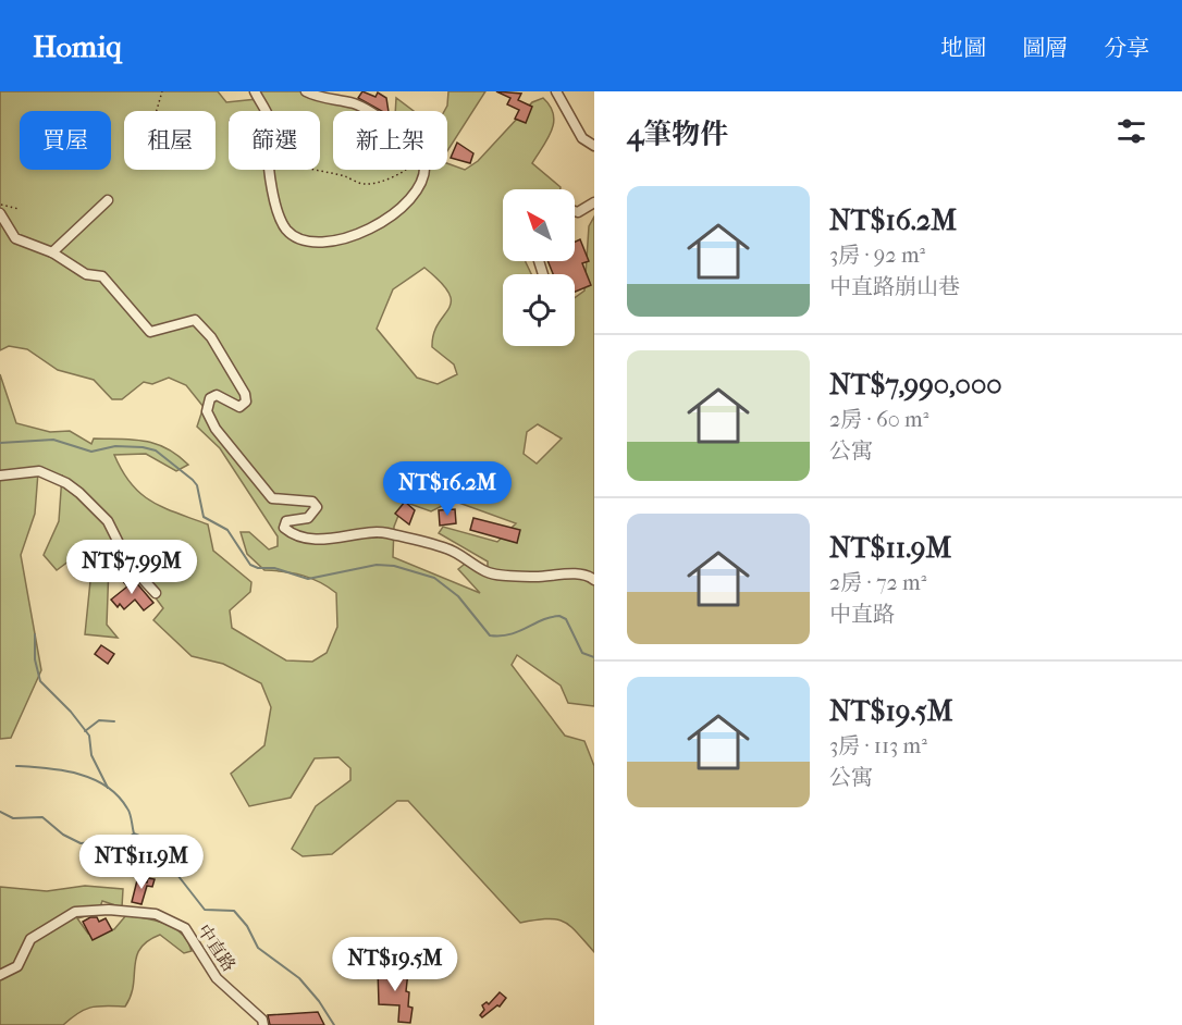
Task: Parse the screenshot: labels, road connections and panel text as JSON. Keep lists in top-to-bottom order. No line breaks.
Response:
{"streets":{"street":["中直路"]},"north":"top left","page":{"header":"Homiq","nav":["地圖","圖層","分享"],"heading":"4筆物件","chip":["買屋","租屋","篩選","新上架"],"list":[{"name":"NT$16.2M","note":"3房 · 92 m² · 中直路崩山巷"},{"name":"NT$7,990,000","note":"2房 · 60 m² · 公寓"},{"name":"NT$11.9M","note":"2房 · 72 m² · 中直路"},{"name":"NT$19.5M","note":"3房 · 113 m² · 公寓"}],"price":["NT$16.2M","NT$7.99M","NT$11.9M","NT$19.5M"]}}
